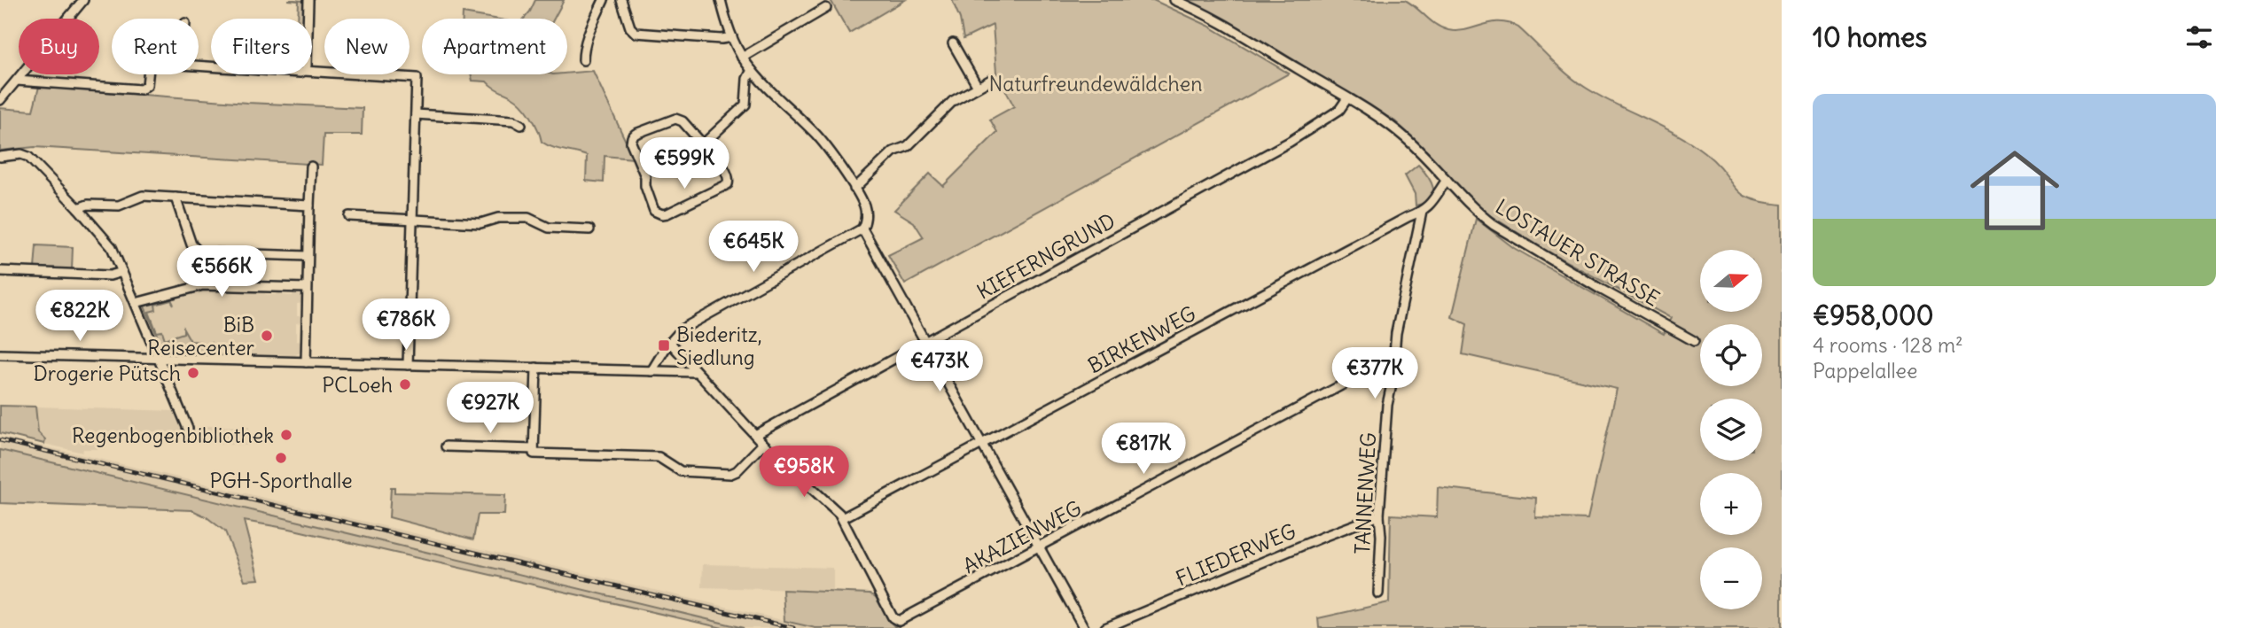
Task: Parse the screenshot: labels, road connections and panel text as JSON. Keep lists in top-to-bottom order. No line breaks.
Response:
{"streets":{"street":["LOSTAUER STRASSE","KIEFERNGRUND","BIRKENWEG","TANNENWEG","AKAZIENWEG","FLIEDERWEG"]},"crossings":[["LOSTAUER STRASSE","KIEFERNGRUND"],["LOSTAUER STRASSE","BIRKENWEG"],["BIRKENWEG","TANNENWEG"],["BIRKENWEG","AKAZIENWEG"],["TANNENWEG","AKAZIENWEG"],["TANNENWEG","FLIEDERWEG"]],"parks":["Naturfreundewäldchen"],"places":{"other":["BiB Reisecenter","Drogerie Pütsch","PCLoeh","Regenbogenbibliothek","PGH-Sporthalle"],"transit":["Biederitz, Siedlung"]},"north":"right","page":{"heading":"10 homes","chip":["Buy","Rent","Filters","New","Apartment"],"list":[{"name":"€958,000","note":"4 rooms · 128 m² · Pappelallee"}],"price":["€599K","€645K","€566K","€822K","€786K","€473K","€377K","€927K","€817K","€958K"],"map_buttons":["+","−"]}}
